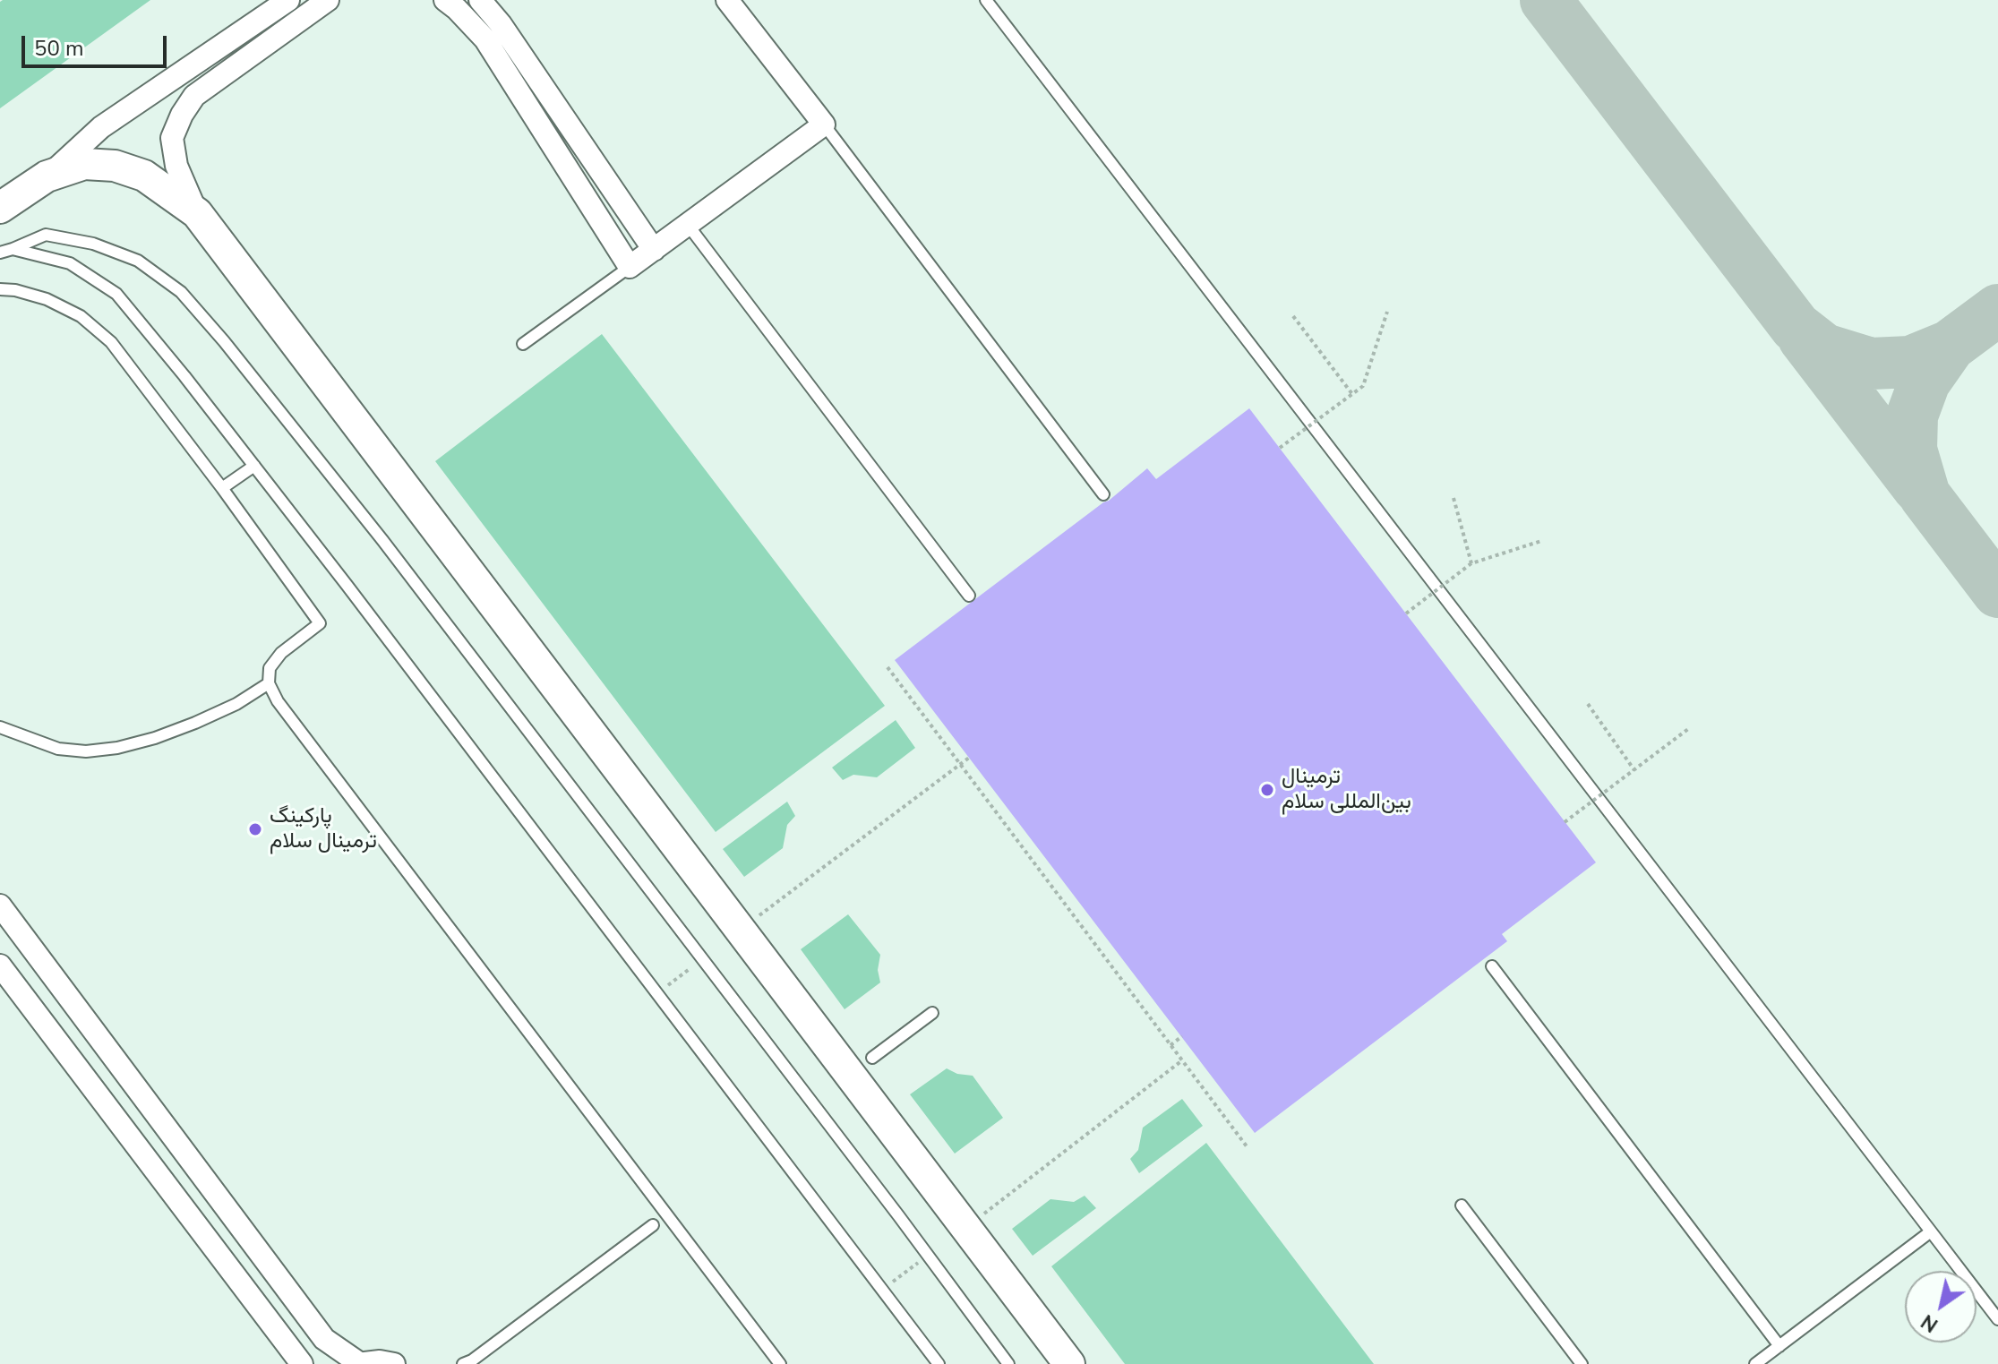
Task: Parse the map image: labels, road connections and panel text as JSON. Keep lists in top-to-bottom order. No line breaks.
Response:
{"places":["ترمینال بین‌المللی سلام","پارکینگ ترمینال سلام"],"scale_bar":"50 m","north":"bottom left"}
